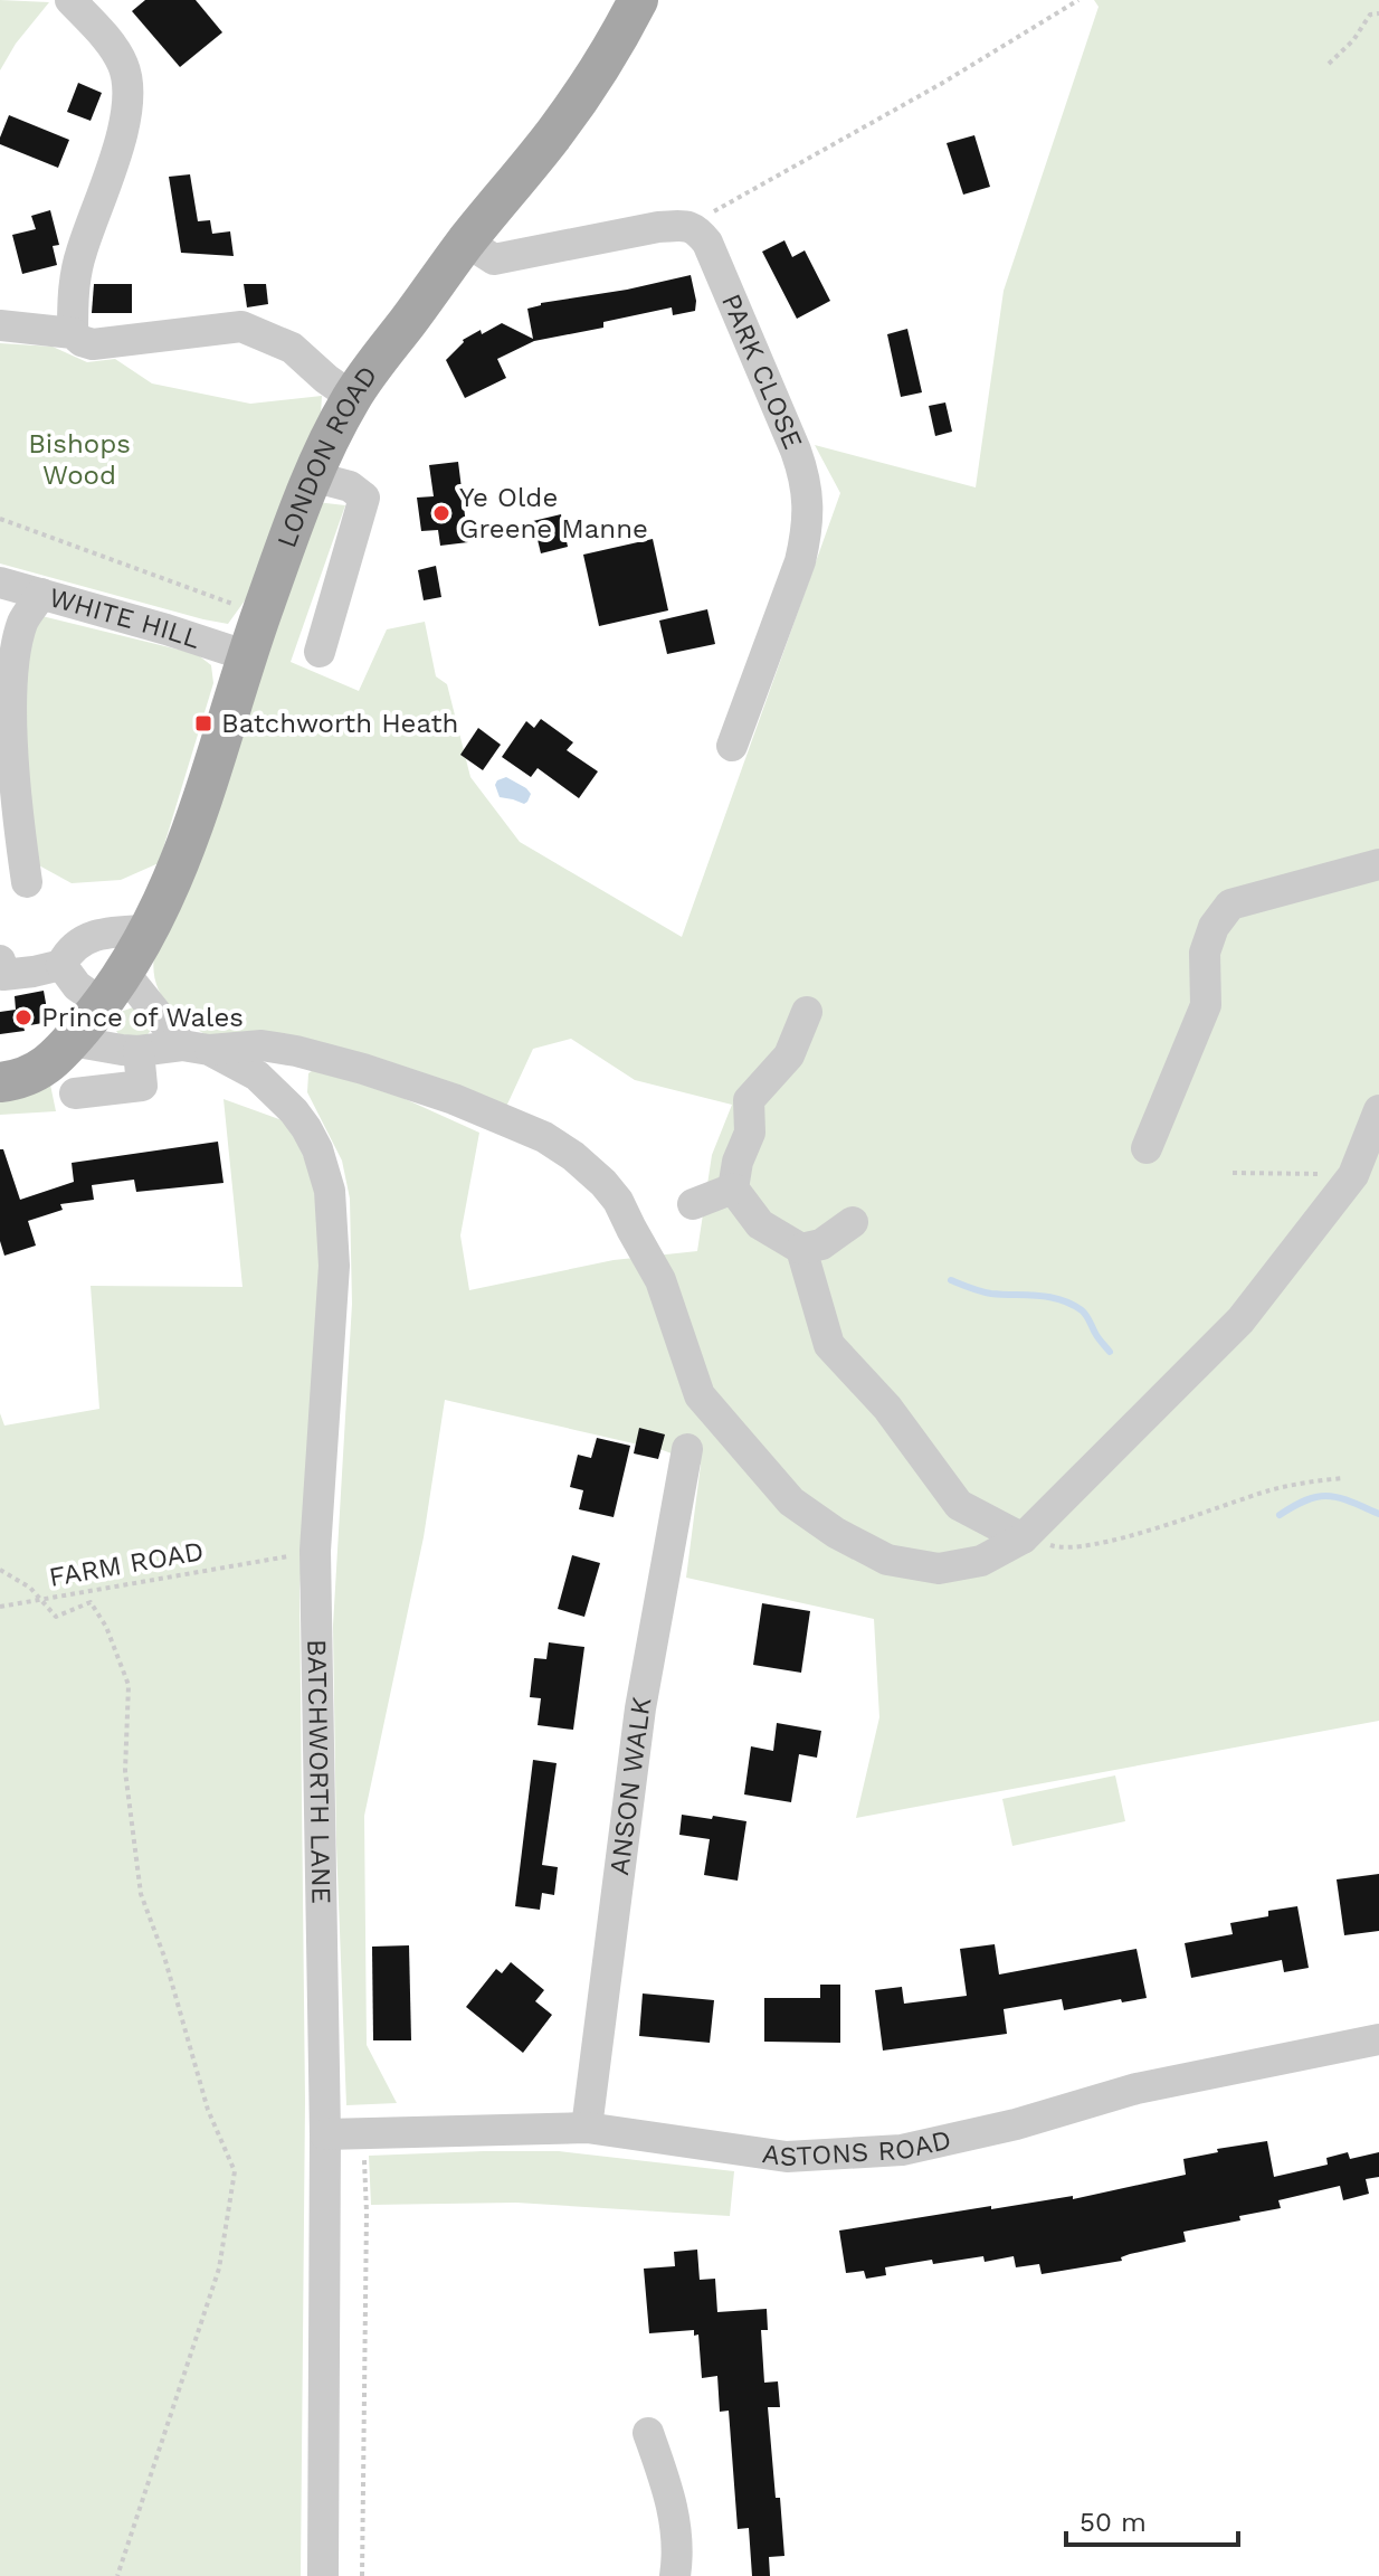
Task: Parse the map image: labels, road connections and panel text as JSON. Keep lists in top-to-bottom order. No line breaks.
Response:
{"streets":{"main road":["LONDON ROAD"],"street":["PARK CLOSE","WHITE HILL","BATCHWORTH LANE","ANSON WALK","ASTONS ROAD"],"path":["FARM ROAD"]},"crossings":[["LONDON ROAD","WHITE HILL"],["LONDON ROAD","BATCHWORTH LANE"],["BATCHWORTH LANE","ASTONS ROAD"],["ANSON WALK","ASTONS ROAD"]],"parks":["Bishops Wood"],"places":{"other":["Ye Olde Greene Manne","Prince of Wales"],"transit":["Batchworth Heath"]},"scale_bar":"50 m"}
